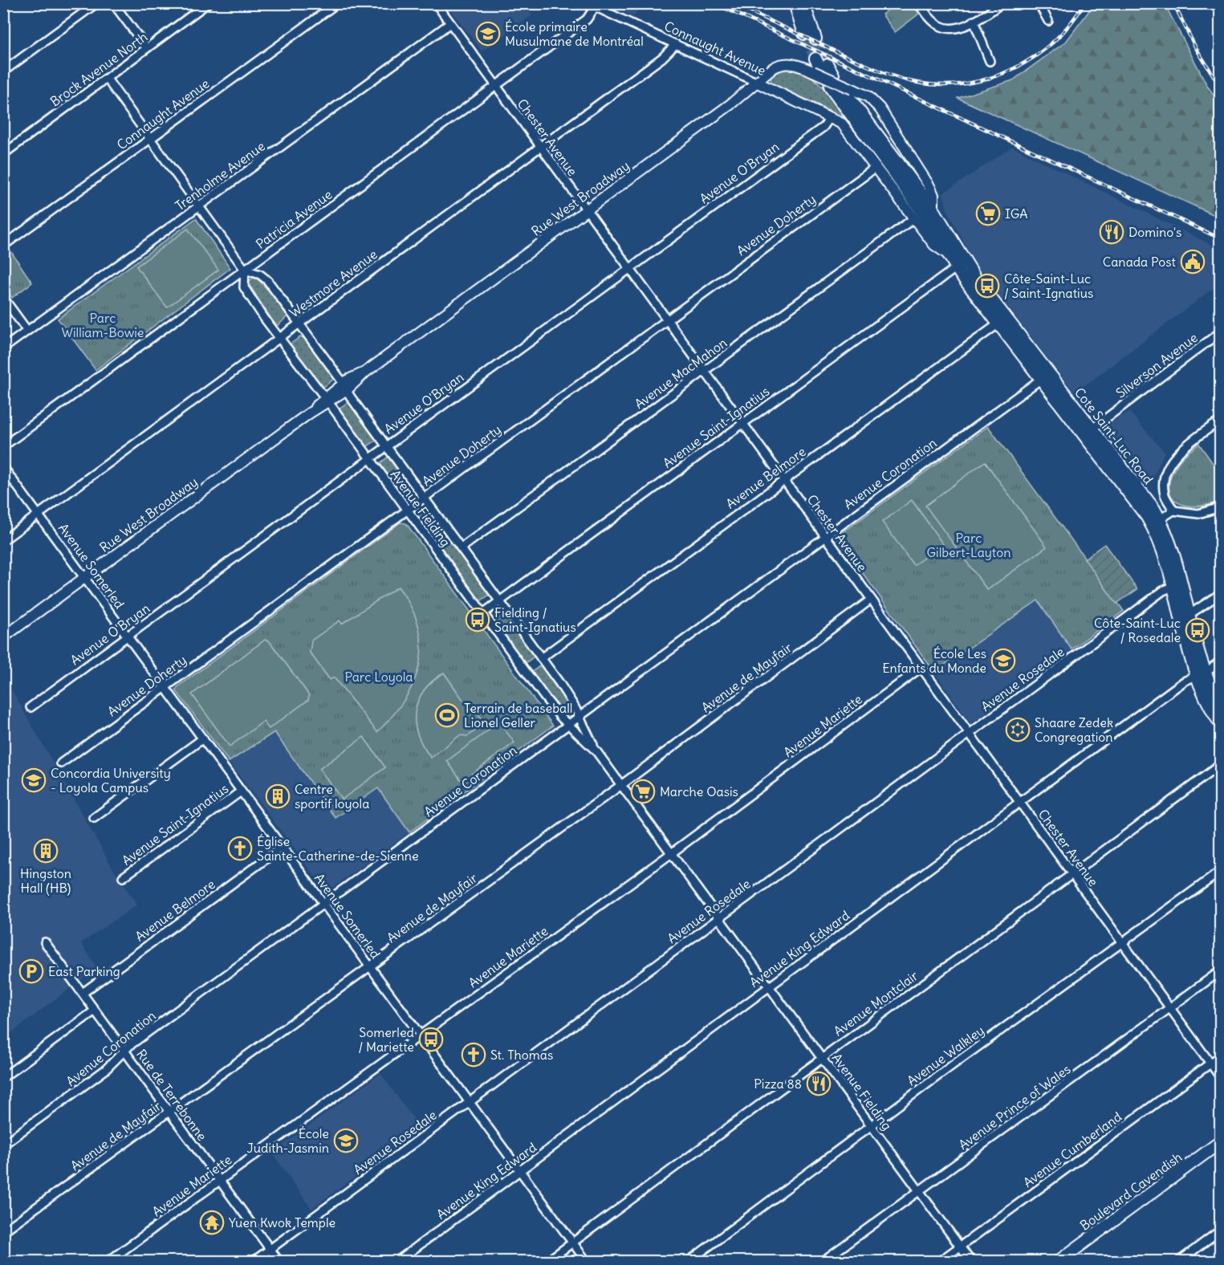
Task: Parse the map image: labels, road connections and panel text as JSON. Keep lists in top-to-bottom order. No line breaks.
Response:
{"streets":{"main road":["Cote Saint-Luc Road","Boulevard Cavendish"],"street":["Connaught Avenue","Brock Avenue North","Chester Avenue","Avenue O'Bryan","Trenholme Avenue","Rue West Broadway","Patricia Avenue","Avenue Doherty","Westmore Avenue","Silverson Avenue","Avenue MacMahon","Avenue Saint-Ignatius","Avenue Coronation","Avenue Belmore","Avenue Fielding","Avenue Somerled","Avenue de Mayfair","Avenue Rosedale","Avenue Mariette","Avenue King Edward","Avenue Montclair","Avenue Walkley","Rue de Terrebonne","Avenue Prince of Wales","Avenue Cumberland"]},"crossings":[["Connaught Avenue","Avenue O'Bryan"],["Connaught Avenue","Rue West Broadway"],["Connaught Avenue","Patricia Avenue"],["Connaught Avenue","Westmore Avenue"],["Connaught Avenue","Cote Saint-Luc Road"],["Connaught Avenue","Avenue Fielding"],["Brock Avenue North","Avenue Fielding"],["Chester Avenue","Avenue O'Bryan"],["Chester Avenue","Trenholme Avenue"],["Chester Avenue","Rue West Broadway"],["Chester Avenue","Patricia Avenue"],["Chester Avenue","Avenue Doherty"],["Chester Avenue","Westmore Avenue"],["Chester Avenue","Avenue MacMahon"],["Chester Avenue","Avenue Saint-Ignatius"],["Chester Avenue","Avenue Coronation"],["Chester Avenue","Avenue Belmore"],["Chester Avenue","Avenue de Mayfair"],["Chester Avenue","Avenue Rosedale"],["Chester Avenue","Avenue Mariette"],["Chester Avenue","Avenue King Edward"],["Chester Avenue","Avenue Montclair"],["Chester Avenue","Avenue Walkley"],["Chester Avenue","Avenue Prince of Wales"],["Chester Avenue","Avenue Cumberland"],["Avenue O'Bryan","Cote Saint-Luc Road"],["Avenue O'Bryan","Avenue Fielding"],["Avenue O'Bryan","Avenue Somerled"],["Trenholme Avenue","Avenue Fielding"],["Rue West Broadway","Cote Saint-Luc Road"],["Rue West Broadway","Avenue Fielding"],["Rue West Broadway","Avenue Somerled"],["Patricia Avenue","Avenue Fielding"],["Avenue Doherty","Cote Saint-Luc Road"],["Avenue Doherty","Avenue Fielding"],["Avenue Doherty","Avenue Somerled"],["Westmore Avenue","Avenue Fielding"],["Westmore Avenue","Avenue Somerled"],["Silverson Avenue","Cote Saint-Luc Road"],["Avenue MacMahon","Cote Saint-Luc Road"],["Avenue MacMahon","Avenue Fielding"],["Avenue Saint-Ignatius","Cote Saint-Luc Road"],["Avenue Saint-Ignatius","Avenue Fielding"],["Avenue Saint-Ignatius","Avenue Somerled"],["Cote Saint-Luc Road","Avenue Coronation"],["Cote Saint-Luc Road","Avenue Belmore"],["Cote Saint-Luc Road","Avenue Rosedale"],["Cote Saint-Luc Road","Avenue King Edward"],["Avenue Coronation","Avenue Fielding"],["Avenue Coronation","Avenue Somerled"],["Avenue Coronation","Rue de Terrebonne"],["Avenue Belmore","Avenue Fielding"],["Avenue Belmore","Avenue Somerled"],["Avenue Belmore","Rue de Terrebonne"],["Avenue Fielding","Avenue de Mayfair"],["Avenue Fielding","Avenue Rosedale"],["Avenue Fielding","Avenue Mariette"],["Avenue Fielding","Avenue King Edward"],["Avenue Fielding","Avenue Montclair"],["Avenue Fielding","Avenue Walkley"],["Avenue Fielding","Avenue Prince of Wales"],["Avenue Fielding","Avenue Cumberland"],["Avenue Somerled","Avenue de Mayfair"],["Avenue Somerled","Avenue Rosedale"],["Avenue Somerled","Avenue Mariette"],["Avenue Somerled","Avenue King Edward"],["Avenue Somerled","Avenue Montclair"],["Avenue de Mayfair","Rue de Terrebonne"],["Avenue Rosedale","Rue de Terrebonne"],["Avenue Mariette","Rue de Terrebonne"]],"parks":["Parc William-Bowie","Parc Gilbert-Layton","Parc Loyola"],"places":{"school or university":["École primaire Musulmane de Montréal","École Les Enfants du Monde","Concordia University - Loyola Campus","École Judith-Jasmin"],"supermarket":["IGA","Marche Oasis"],"restaurant":["Domino's","Pizza 88"],"public building":["Canada Post"],"bus stop":["Côte-Saint-Luc / Saint-Ignatius","Fielding / Saint-Ignatius","Côte-Saint-Luc / Rosedale","Somerled / Mariette"],"sports":["Terrain de baseball Lionel Geller"],"synagogue":["Shaare Zedek Congregation"],"building":["Centre sportif loyola","Hingston Hall (HB)"],"church":["Église Sainte-Catherine-de-Sienne","St. Thomas"],"parking":["East Parking"],"temple":["Yuen Kwok Temple"]}}
